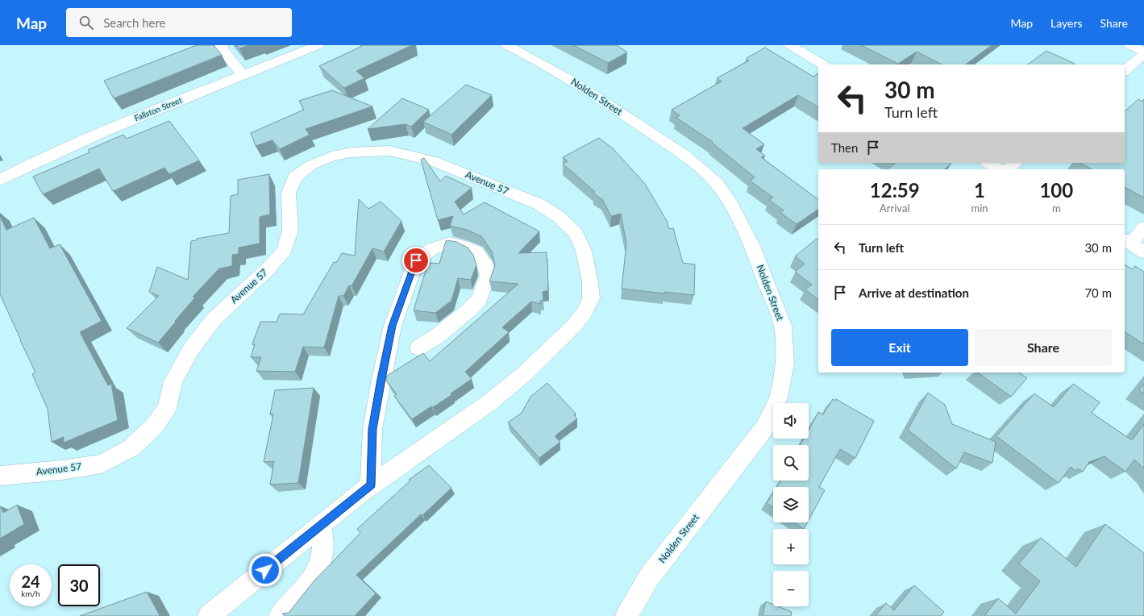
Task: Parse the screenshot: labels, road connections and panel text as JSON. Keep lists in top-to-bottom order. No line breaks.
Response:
{"streets":{"street":["Nolden Street","Fallston Street","Avenue 57"]},"page":{"header":"Map","search":"Search here","nav":["Map","Layers","Share"],"turn":["30 m","Turn left"],"then":"Then","eta":["12:59","Arrival","1","min","100","m"],"list":[{"name":"Turn left","value":"30 m"},{"name":"Arrive at destination","value":"70 m"}],"buttons":["Exit","Share"],"map_buttons":["+","−"],"speed":"24 km/h","limit":"30"}}
